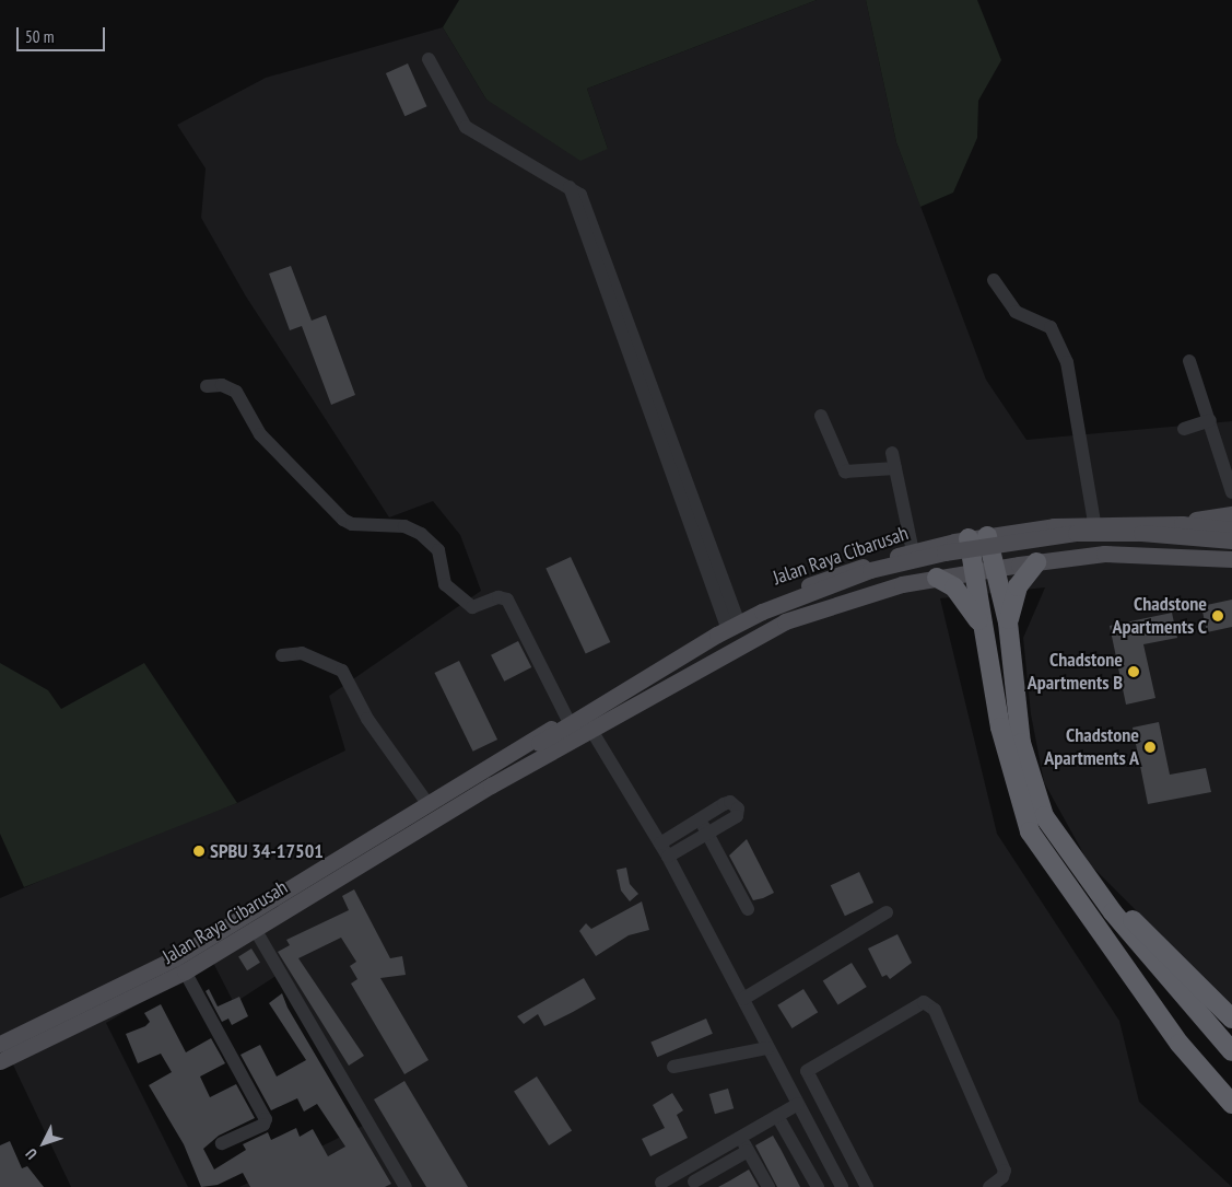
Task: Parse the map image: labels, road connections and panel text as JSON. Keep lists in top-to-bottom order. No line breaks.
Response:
{"streets":{"main road":["Jalan Raya Cibarusah"]},"places":["Chadstone Apartments C","Chadstone Apartments B","Chadstone Apartments A","SPBU 34-17501"],"scale_bar":"50 m","north":"bottom left"}
